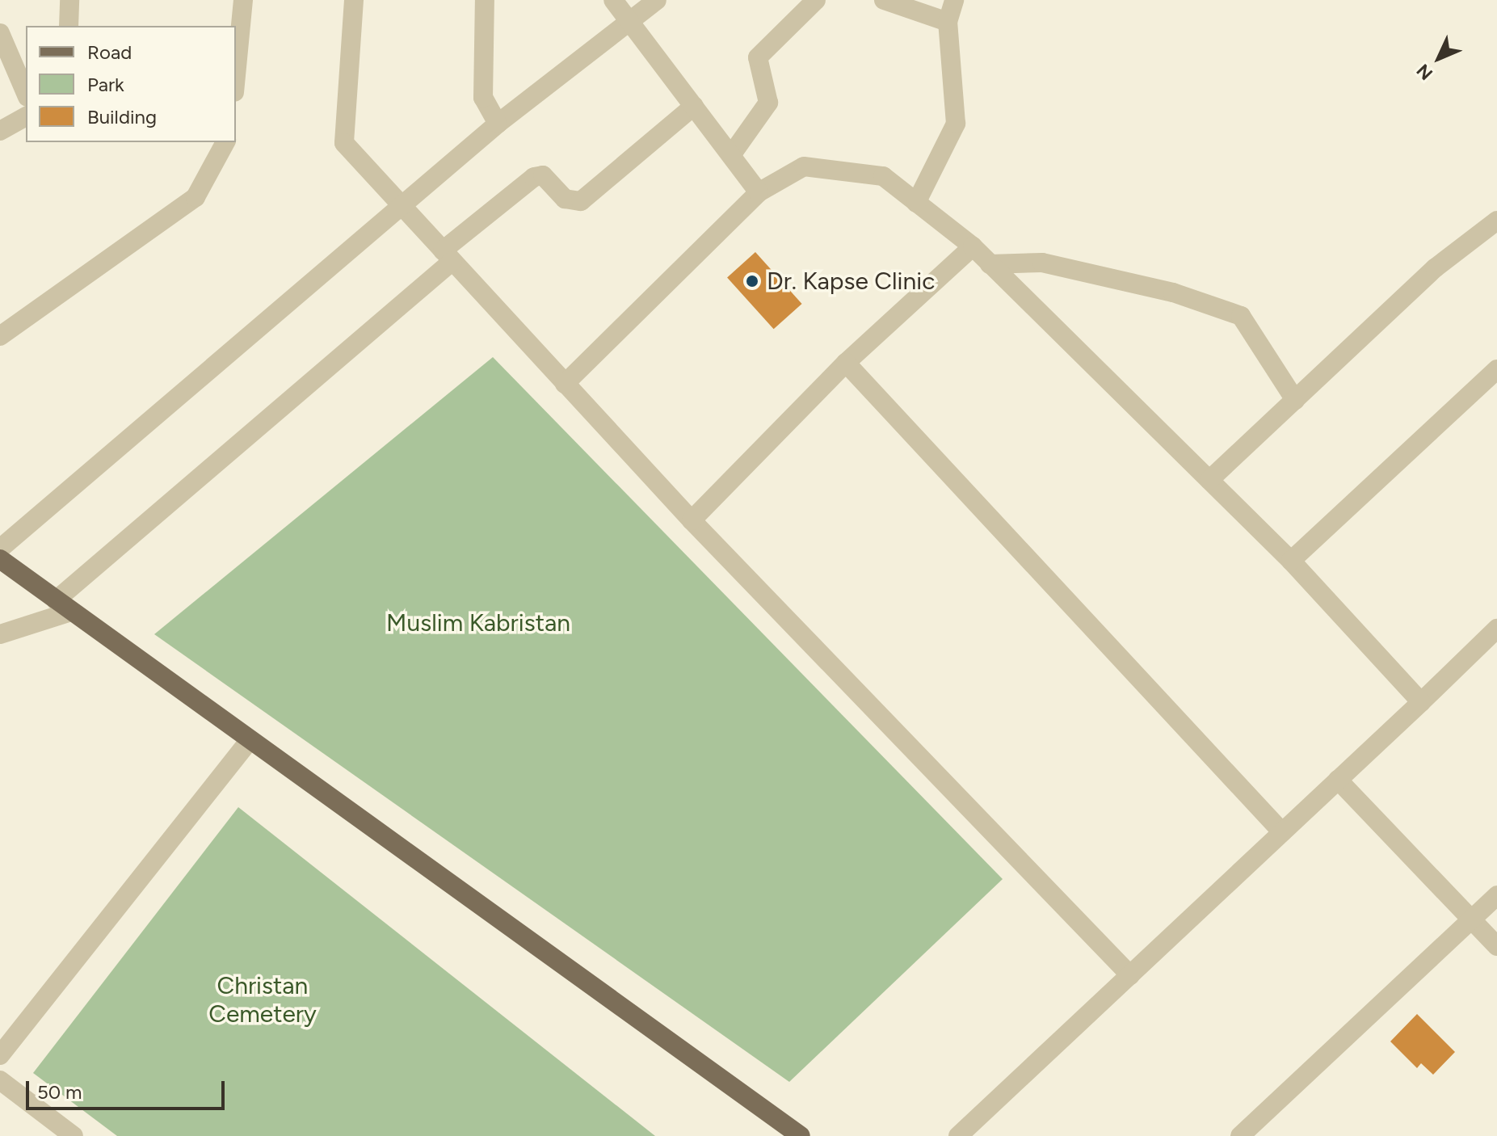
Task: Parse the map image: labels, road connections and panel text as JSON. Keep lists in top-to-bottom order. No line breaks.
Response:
{"parks":["Muslim Kabristan","Christan Cemetery"],"places":["Dr. Kapse Clinic"],"legend":["Road","Park","Building"],"scale_bar":"50 m","north":"bottom left"}
